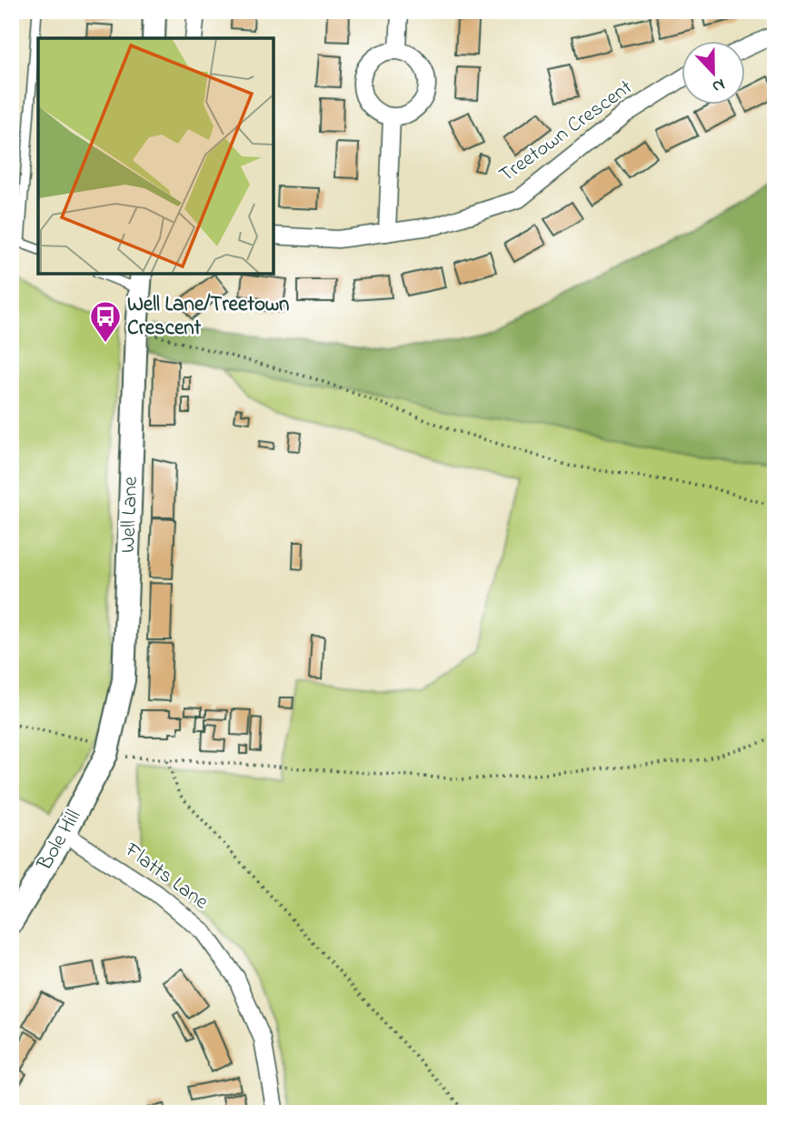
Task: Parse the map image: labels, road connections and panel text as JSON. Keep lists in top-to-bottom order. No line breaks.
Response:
{"streets":{"street":["Treetown Crescent","Well Lane","Bole Hill","Flatts Lane"]},"crossings":[["Well Lane","Bole Hill"],["Bole Hill","Flatts Lane"]],"places":{"bus stop":["Well Lane/Treetown Crescent"]},"north":"bottom"}
